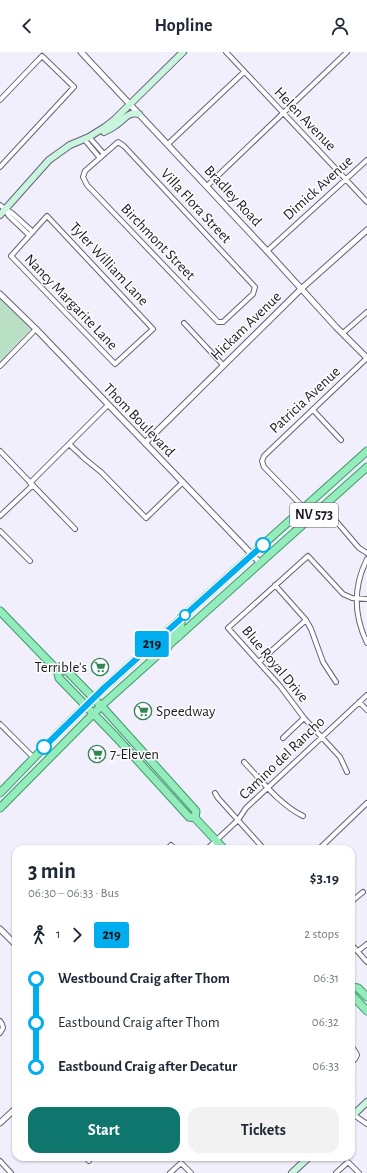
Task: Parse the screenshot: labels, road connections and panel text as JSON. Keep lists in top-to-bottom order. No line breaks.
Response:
{"streets":{"main road":["NV 573"],"street":["Helen Avenue","Dimick Avenue","Bradley Road","Villa Flora Street","Birchmont Street","Tyler William Lane","Nancy Margarite Lane","Hickam Avenue","Patricia Avenue","Thom Boulevard","Blue Royal Drive","Camino del Rancho"]},"crossings":[["Helen Avenue","Dimick Avenue"],["Dimick Avenue","Bradley Road"],["Bradley Road","Hickam Avenue"],["Bradley Road","Patricia Avenue"],["Villa Flora Street","Birchmont Street"],["Tyler William Lane","Nancy Margarite Lane"],["Hickam Avenue","Thom Boulevard"],["Patricia Avenue","NV 573"],["Thom Boulevard","NV 573"],["Blue Royal Drive","Camino del Rancho"]],"places":{"supermarket":["Terrible's","Speedway","7-Eleven"]},"lines":["bus line 219"],"page":{"header":"Hopline","on_map":"219","heading":["3 min","06:30 – 06:33 · Bus","$3.19"],"legs":["1","219","2 stops"],"list":[{"name":"Westbound Craig after Thom","value":"06:31"},{"name":"Eastbound Craig after Thom","value":"06:32"},{"name":"Eastbound Craig after Decatur","value":"06:33"}],"buttons":["Start","Tickets"]}}
